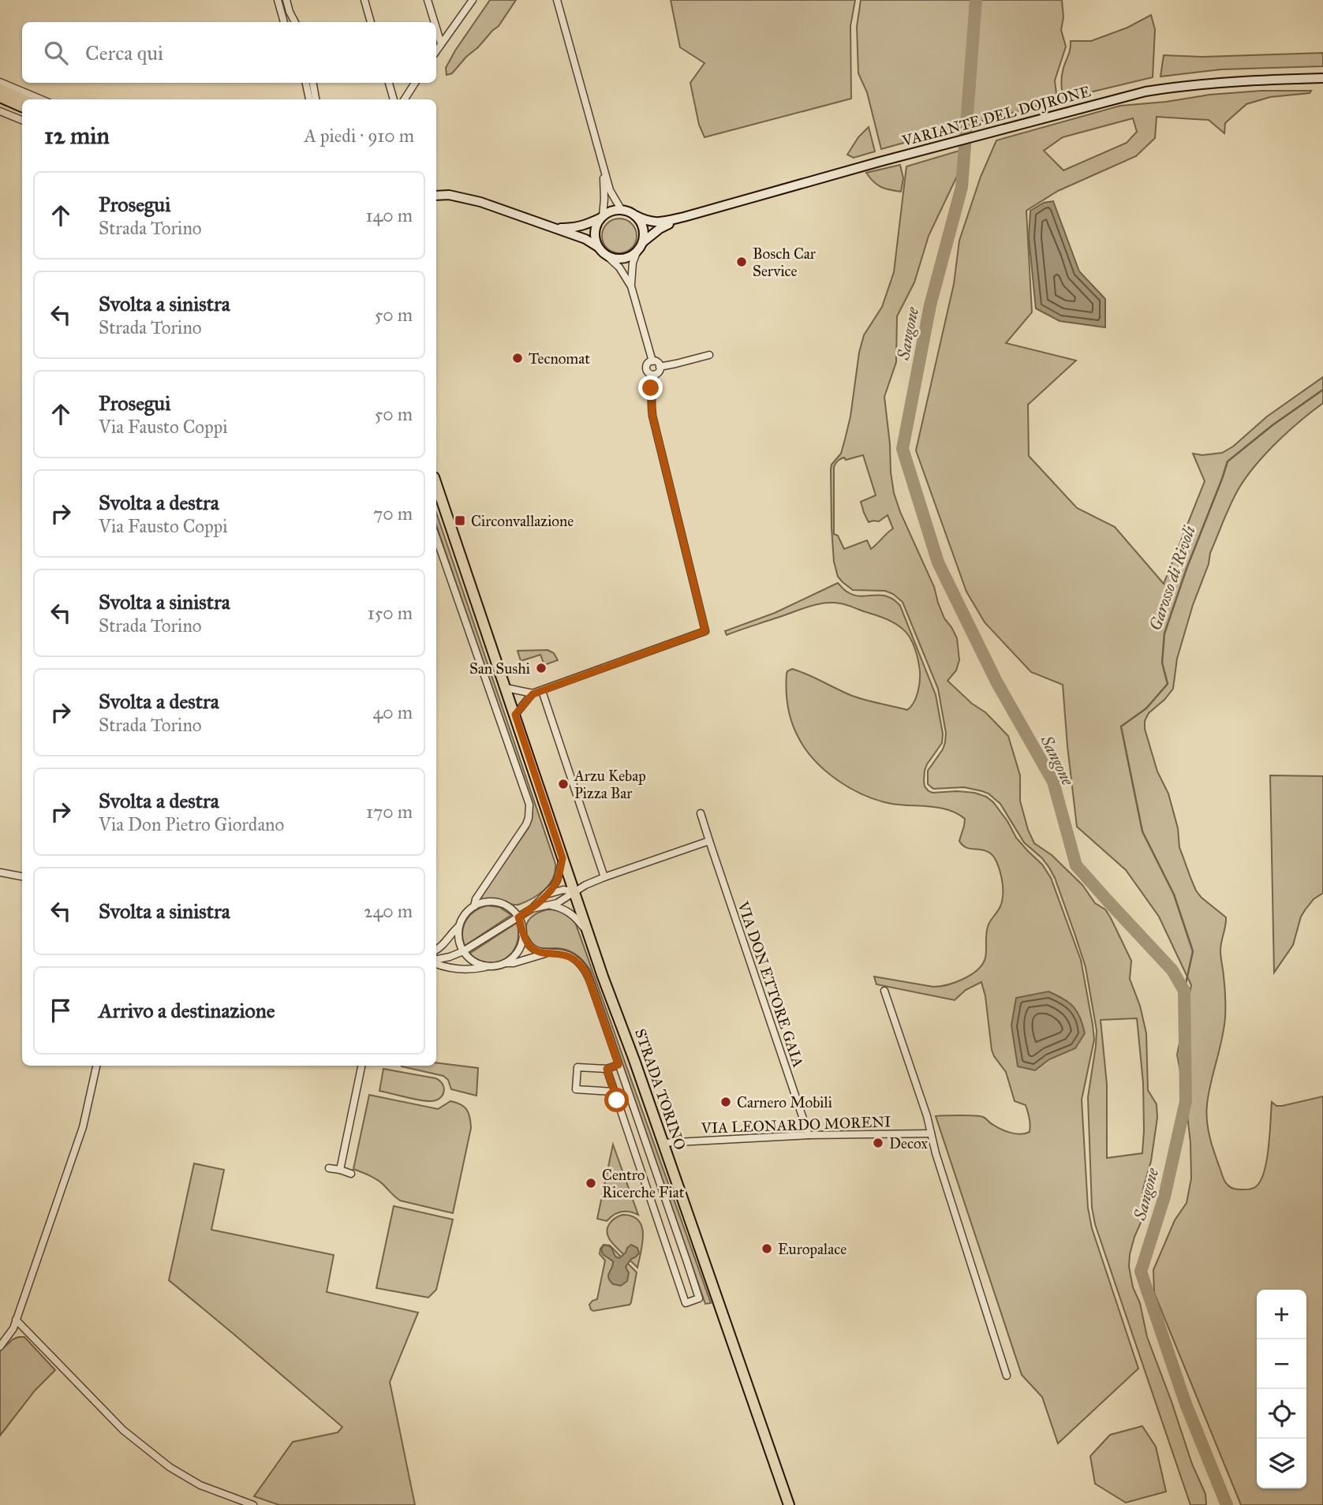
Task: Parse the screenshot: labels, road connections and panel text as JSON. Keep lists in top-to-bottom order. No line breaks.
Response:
{"streets":{"main road":["STRADA TORINO"],"street":["VARIANTE DEL DOJRONE","VIA DON ETTORE GAIA","VIA LEONARDO MORENI"]},"crossings":[["VIA DON ETTORE GAIA","VIA LEONARDO MORENI"],["STRADA TORINO","VIA LEONARDO MORENI"]],"water":["Sangone","Garosso di Rivoli"],"places":{"other":["Bosch Car Service","Tecnomat","San Sushi","Arzu Kebap Pizza Bar","Carnero Mobili","Decox","Centro Ricerche Fiat","Europalace"],"transit":["Circonvallazione"]},"page":{"search":"Cerca qui","heading":["12 min","A piedi · 910 m"],"list":[["Prosegui","Strada Torino","140 m"],["Svolta a sinistra","Strada Torino","50 m"],["Prosegui","Via Fausto Coppi","50 m"],["Svolta a destra","Via Fausto Coppi","70 m"],["Svolta a sinistra","Strada Torino","150 m"],["Svolta a destra","Strada Torino","40 m"],["Svolta a destra","Via Don Pietro Giordano","170 m"],["Svolta a sinistra","240 m"],"Arrivo a destinazione"],"map_buttons":["+","−"]}}
